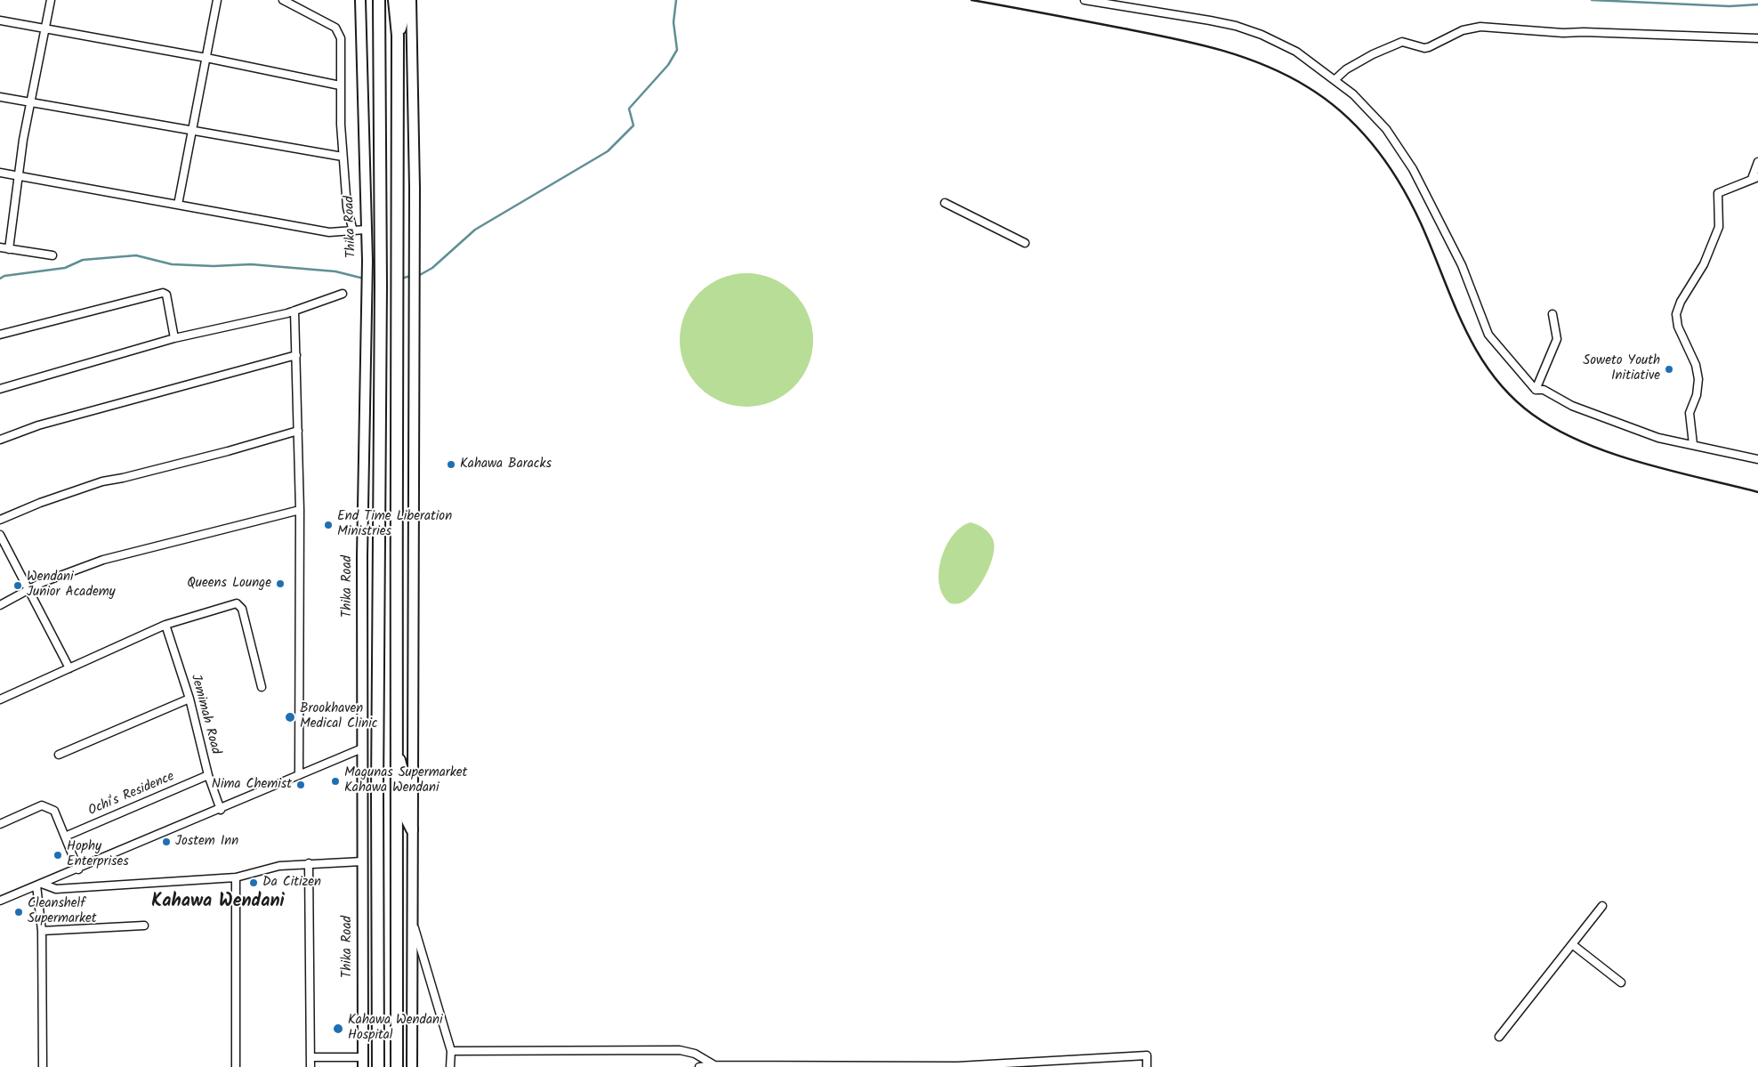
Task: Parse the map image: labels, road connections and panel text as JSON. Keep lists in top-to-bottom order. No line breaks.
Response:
{"streets":{"highway":["Thika Road"],"street":["Jemimah Road","Ochi's Residence"]},"crossings":[["Jemimah Road","Ochi's Residence"]],"districts":["Kahawa Wendani"],"places":["Soweto Youth Initiative","Kahawa Baracks","End Time Liberation Ministries","Queens Lounge","Wendani Junior Academy","Brookhaven Medical Clinic","Magunas Supermarket Kahawa Wendani","Nima Chemist","Jostem Inn","Hophy Enterprises","Da Citizen","Cleanshelf Supermarket","Kahawa Wendani Hospital"]}
